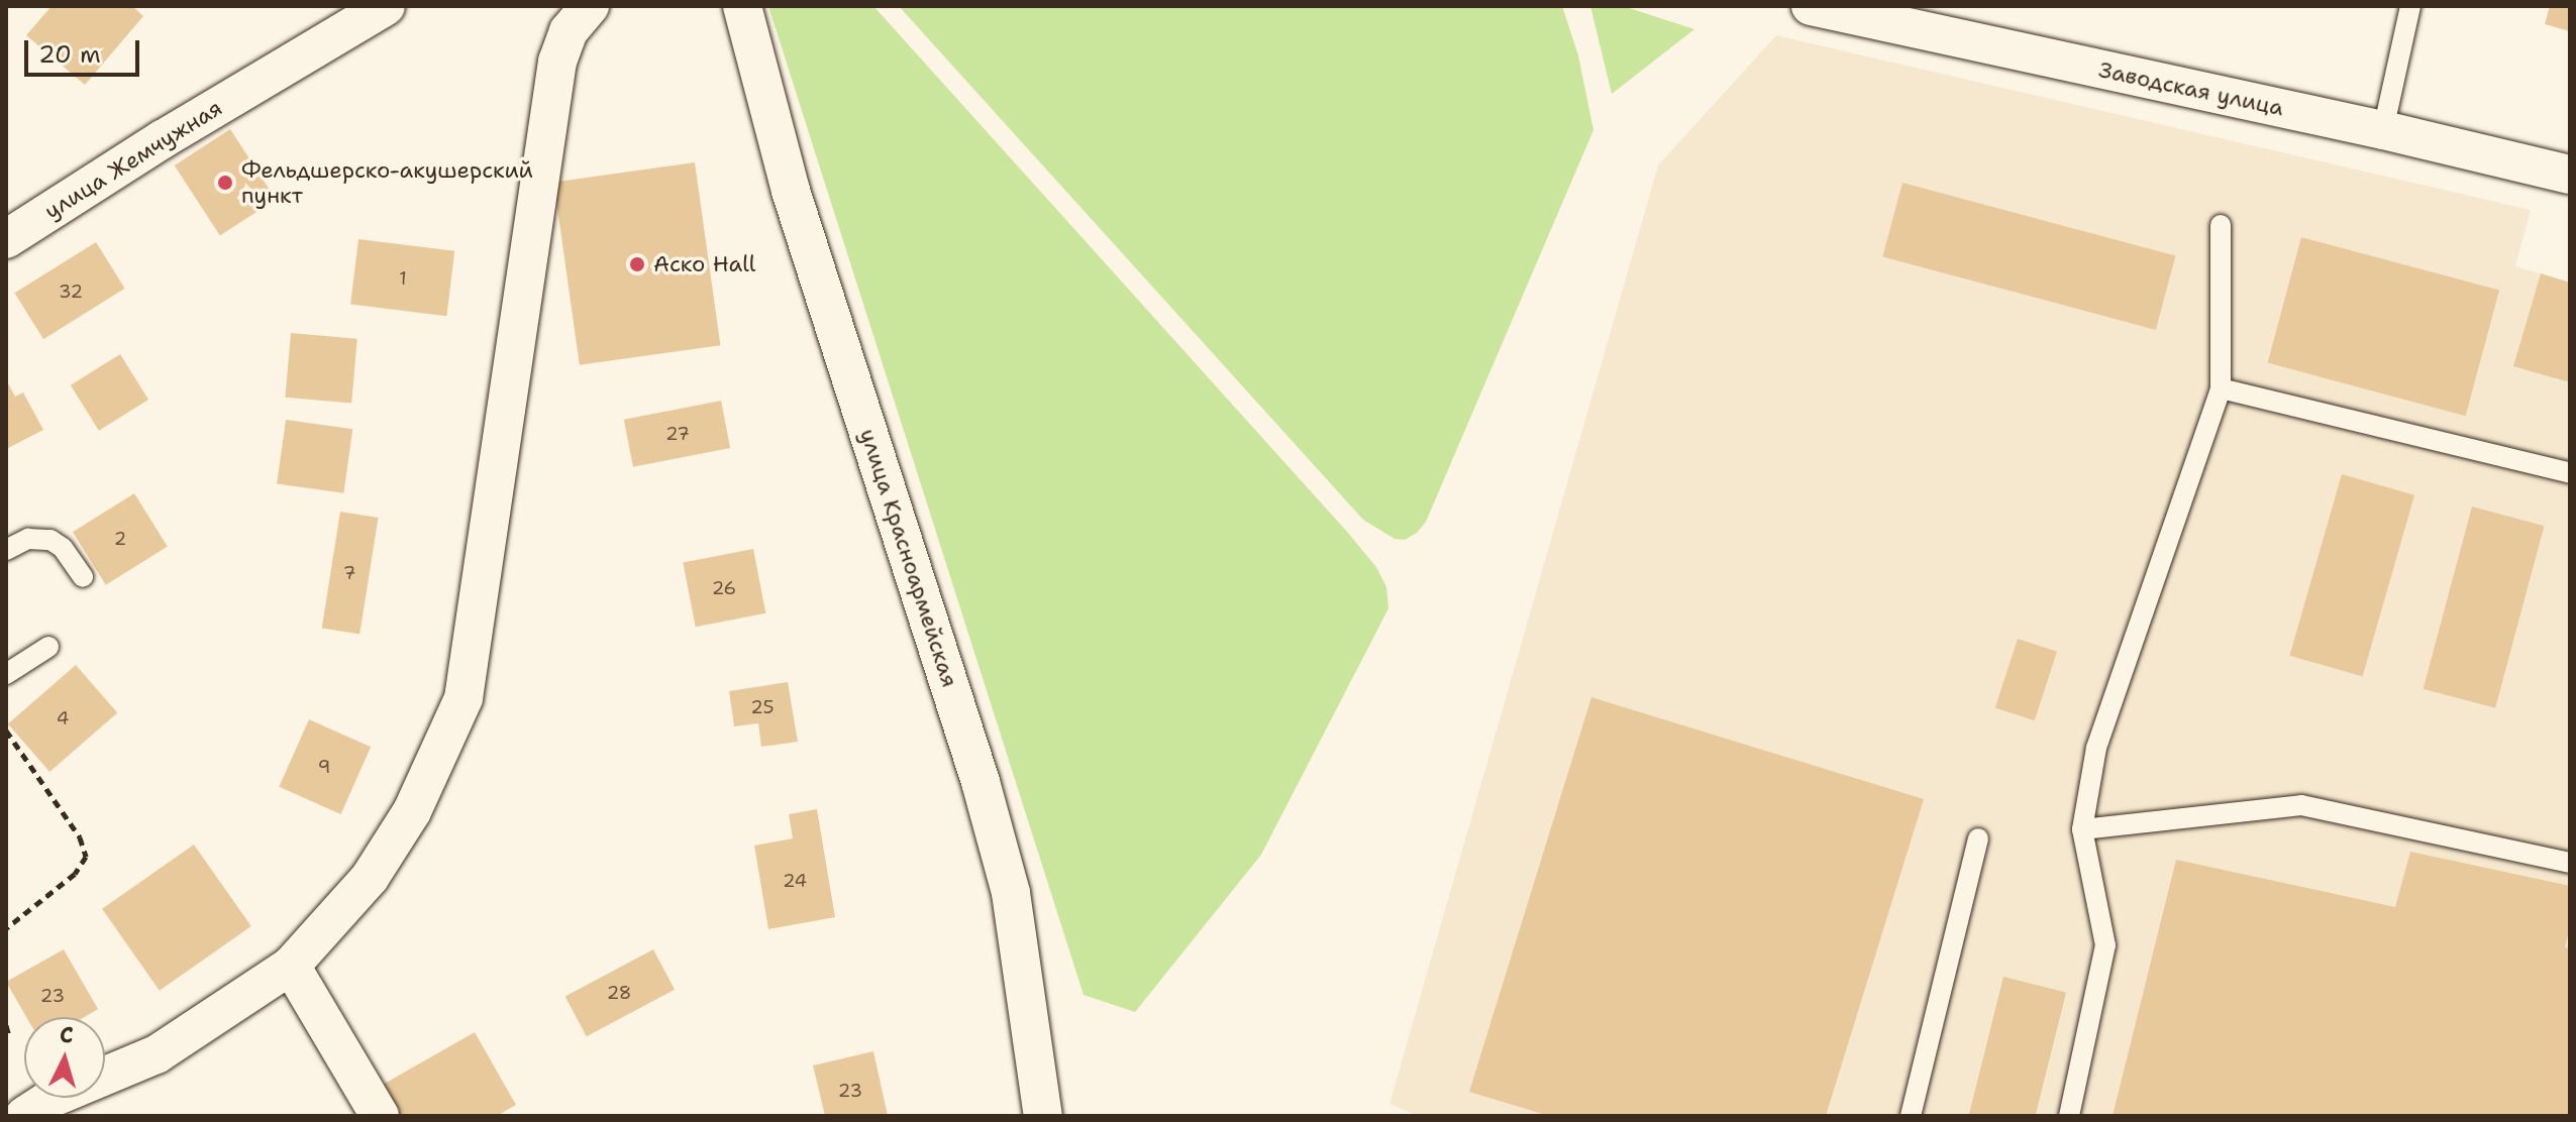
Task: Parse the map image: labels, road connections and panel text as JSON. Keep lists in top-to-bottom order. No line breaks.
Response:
{"streets":{"street":["Заводская улица","улица Жемчужная","улица Красноармейская"]},"places":["Фельдшерско-акушерский пункт","Аско Hall"],"house_numbers":["1","32","27","2","7","26","25","4","9","24","28","23","23"],"scale_bar":"20 m","north":"top"}
